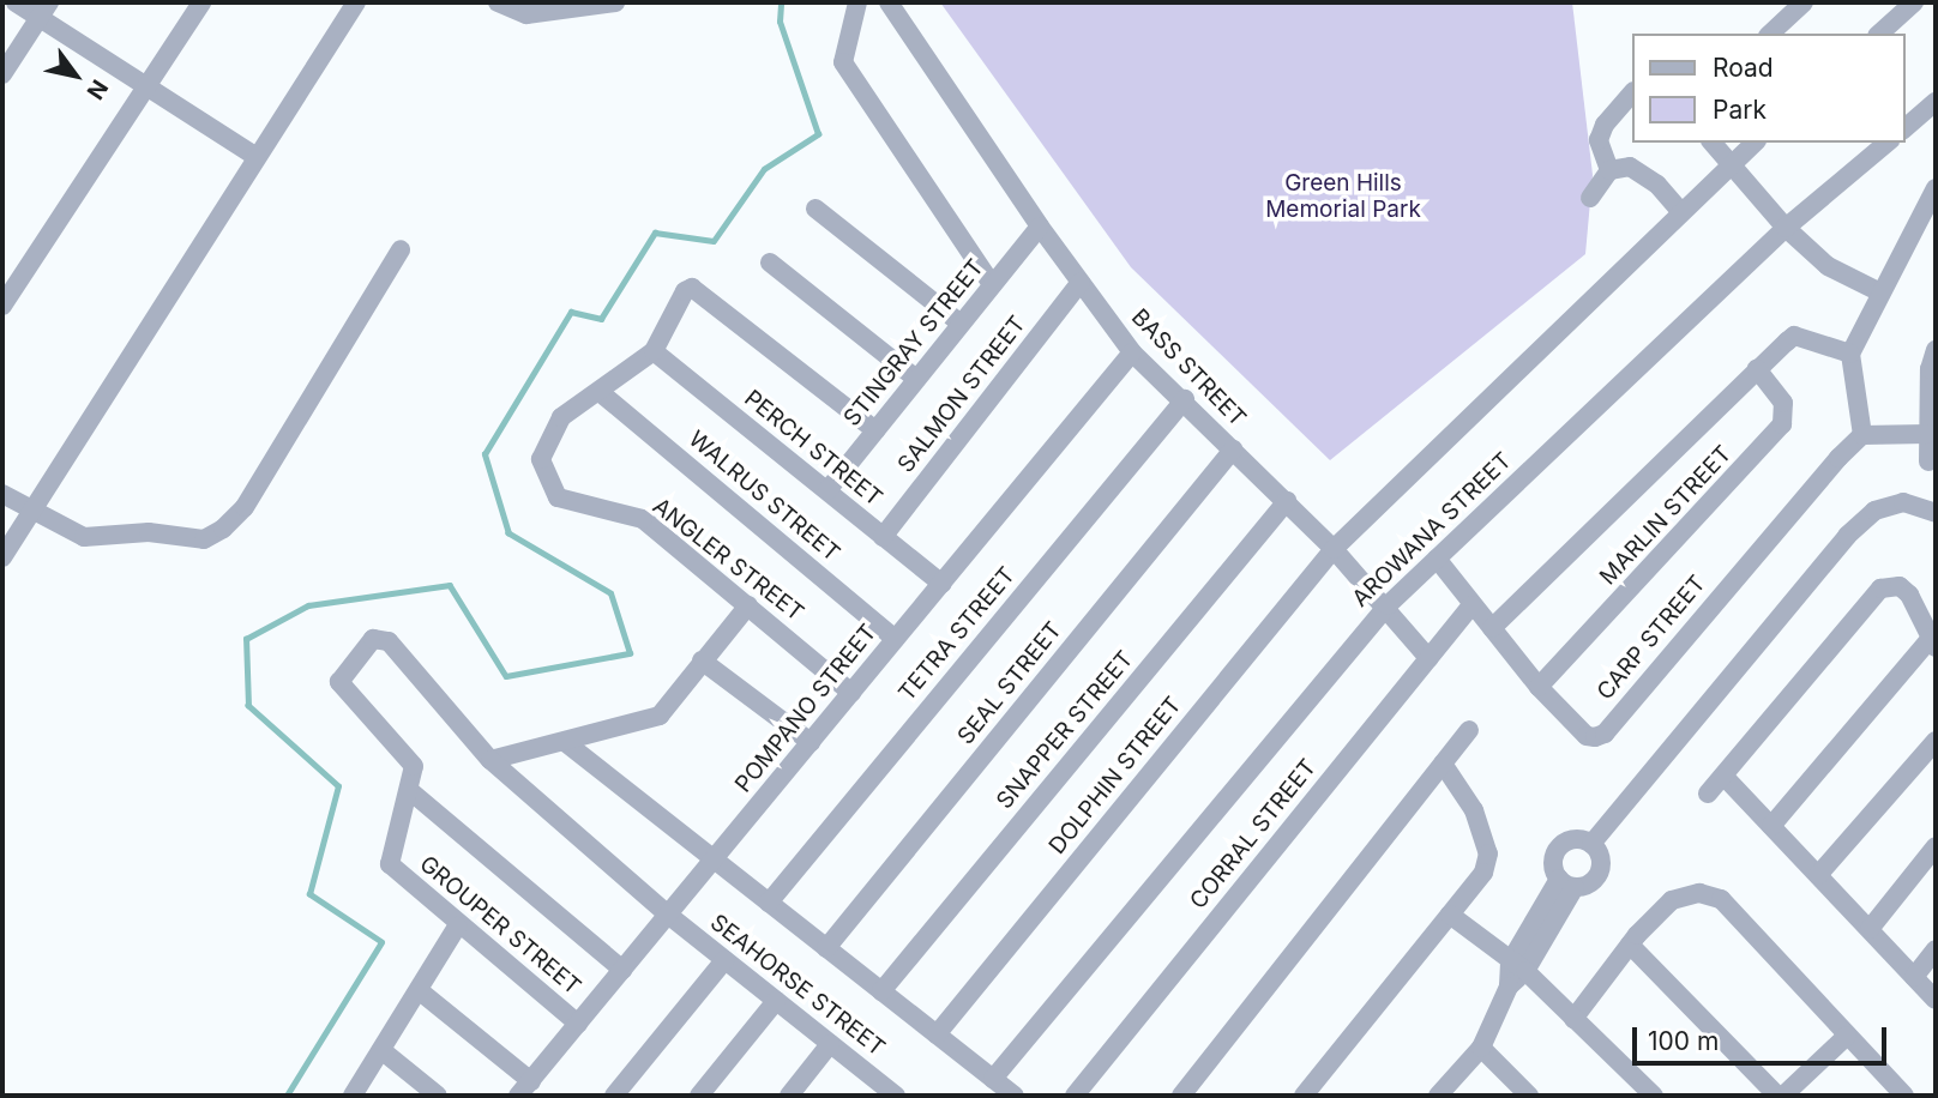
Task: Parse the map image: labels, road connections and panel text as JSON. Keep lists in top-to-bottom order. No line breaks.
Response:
{"streets":{"street":["STINGRAY STREET","BASS STREET","SALMON STREET","PERCH STREET","WALRUS STREET","MARLIN STREET","AROWANA STREET","ANGLER STREET","TETRA STREET","CARP STREET","SEAL STREET","POMPANO STREET","SNAPPER STREET","DOLPHIN STREET","CORRAL STREET","GROUPER STREET","SEAHORSE STREET"]},"crossings":[["STINGRAY STREET","BASS STREET"],["STINGRAY STREET","PERCH STREET"],["BASS STREET","SALMON STREET"],["BASS STREET","AROWANA STREET"],["BASS STREET","TETRA STREET"],["BASS STREET","SEAL STREET"],["BASS STREET","POMPANO STREET"],["BASS STREET","SNAPPER STREET"],["BASS STREET","DOLPHIN STREET"],["BASS STREET","CORRAL STREET"],["SALMON STREET","PERCH STREET"],["PERCH STREET","POMPANO STREET"],["WALRUS STREET","ANGLER STREET"],["WALRUS STREET","POMPANO STREET"],["MARLIN STREET","CARP STREET"],["AROWANA STREET","CARP STREET"],["ANGLER STREET","POMPANO STREET"],["CARP STREET","CORRAL STREET"],["POMPANO STREET","GROUPER STREET"],["POMPANO STREET","SEAHORSE STREET"],["GROUPER STREET","SEAHORSE STREET"]],"parks":["Green Hills Memorial Park"],"legend":["Road","Park"],"scale_bar":"100 m","north":"bottom right"}
